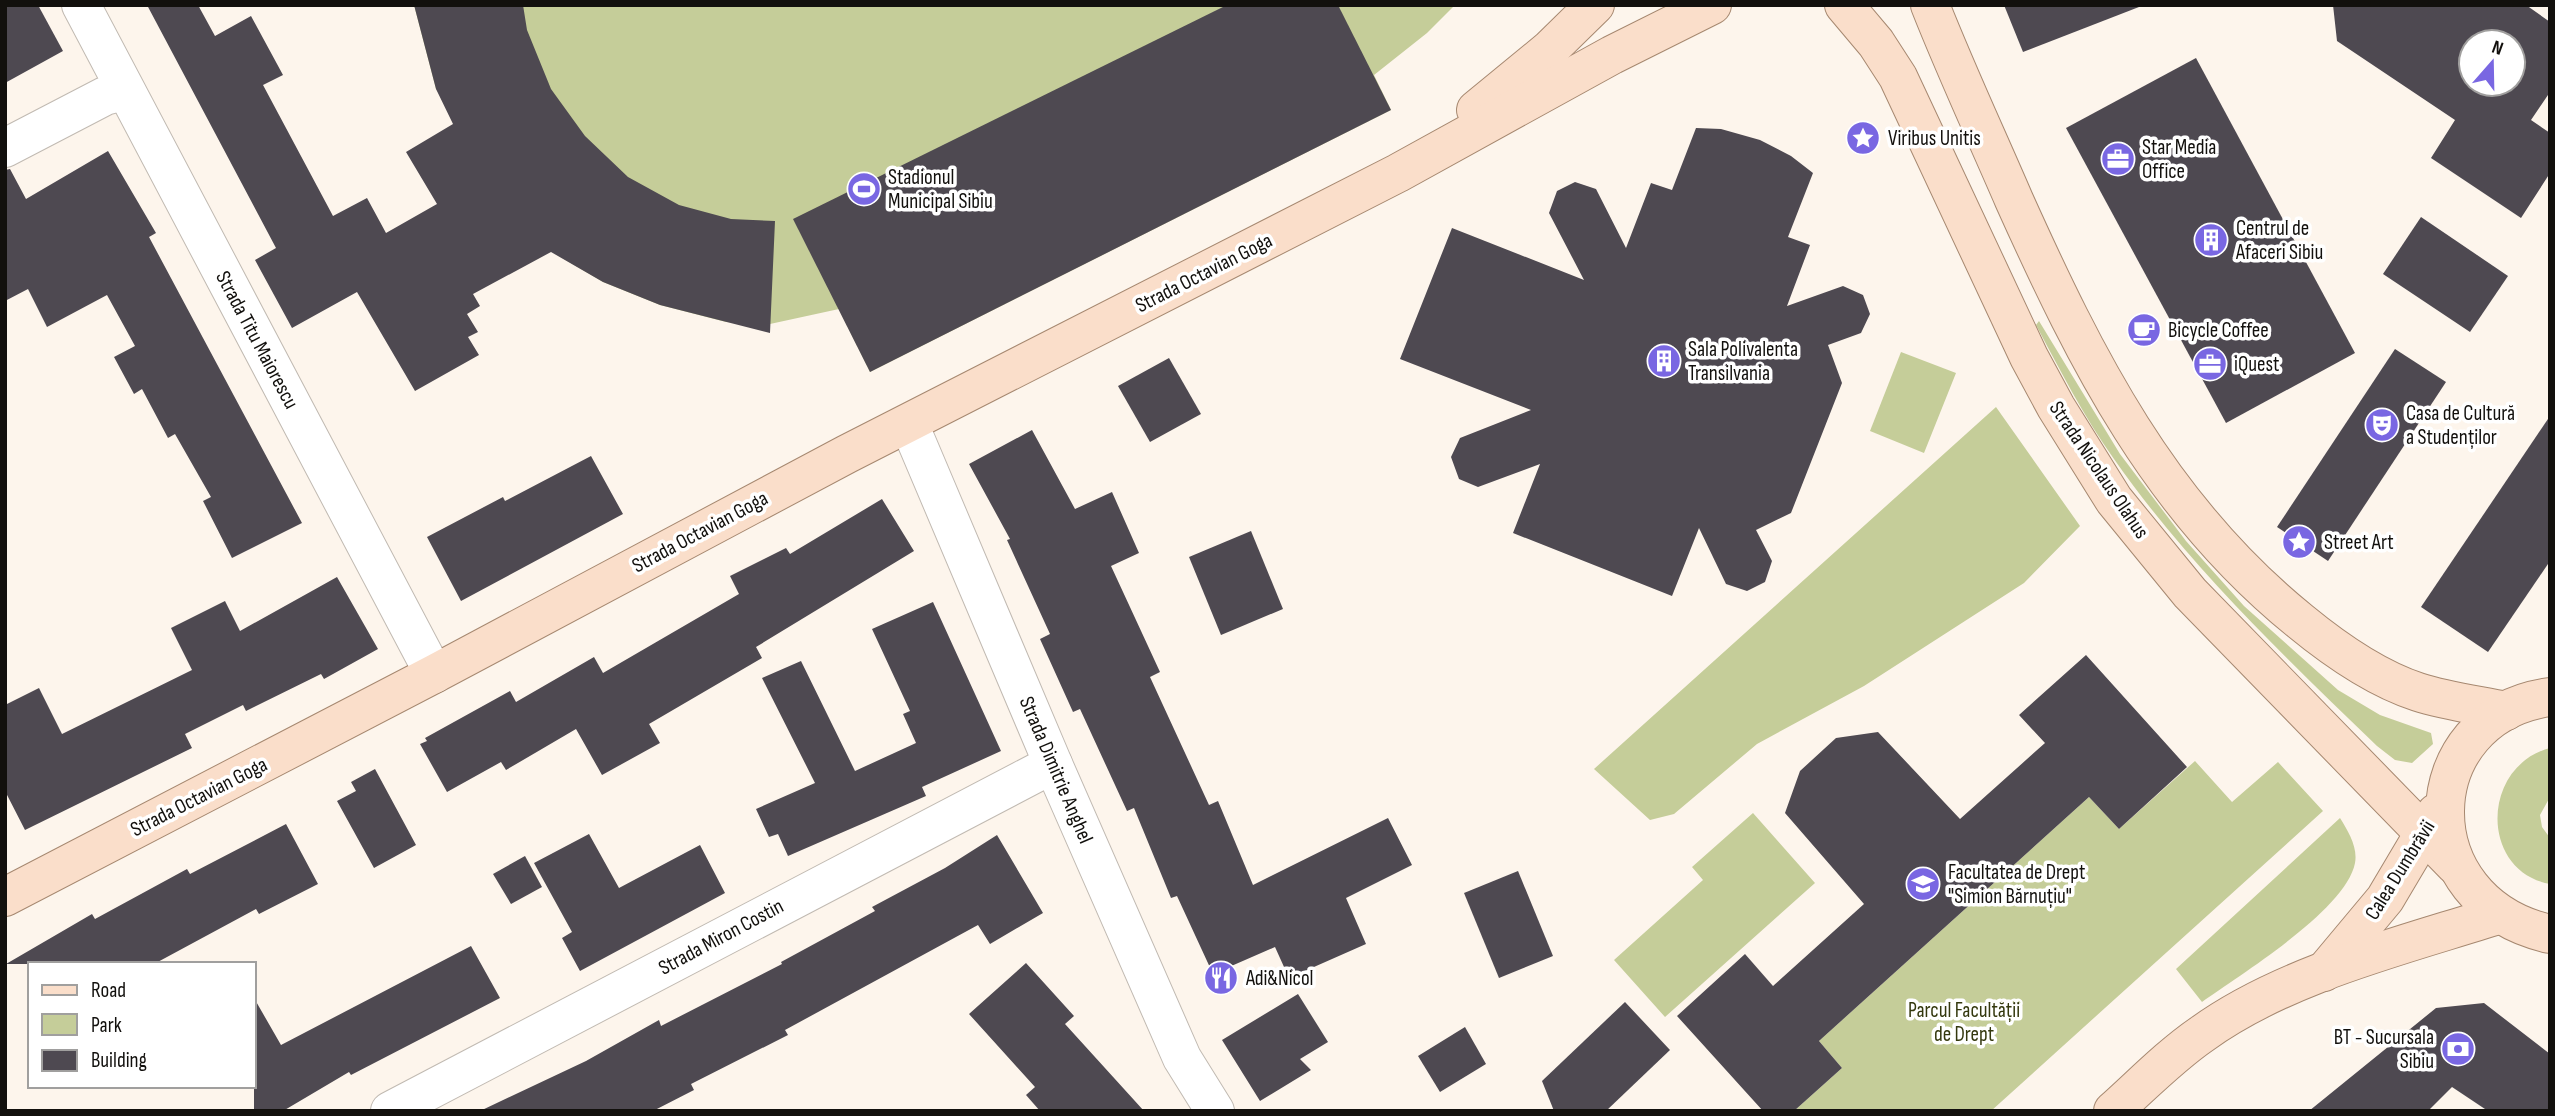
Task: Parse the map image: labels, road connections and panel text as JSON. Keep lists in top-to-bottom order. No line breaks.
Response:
{"streets":{"main road":["Strada Octavian Goga","Strada Nicolaus Olahus","Calea Dumbrăvii"],"street":["Strada Titu Maiorescu","Strada Dimitrie Anghel","Strada Miron Costin"]},"crossings":[["Strada Octavian Goga","Strada Titu Maiorescu"],["Strada Octavian Goga","Strada Dimitrie Anghel"],["Strada Nicolaus Olahus","Calea Dumbrăvii"],["Strada Dimitrie Anghel","Strada Miron Costin"]],"parks":["Parcul Facultății de Drept"],"places":{"place":["Viribus Unitis","Street Art"],"office":["Star Media Office","iQuest"],"sports":["Stadionul Municipal Sibiu"],"building":["Centrul de Afaceri Sibiu","Sala Polivalenta Transilvania"],"cafe":["Bicycle Coffee"],"theatre":["Casa de Cultură a Studenților"],"school or university":["Facultatea de Drept \"Simion Bărnuțiu\""],"restaurant":["Adi&Nicol"],"bank":["BT - Sucursala Sibiu"]},"legend":["Road","Park","Building"],"north":"top"}
